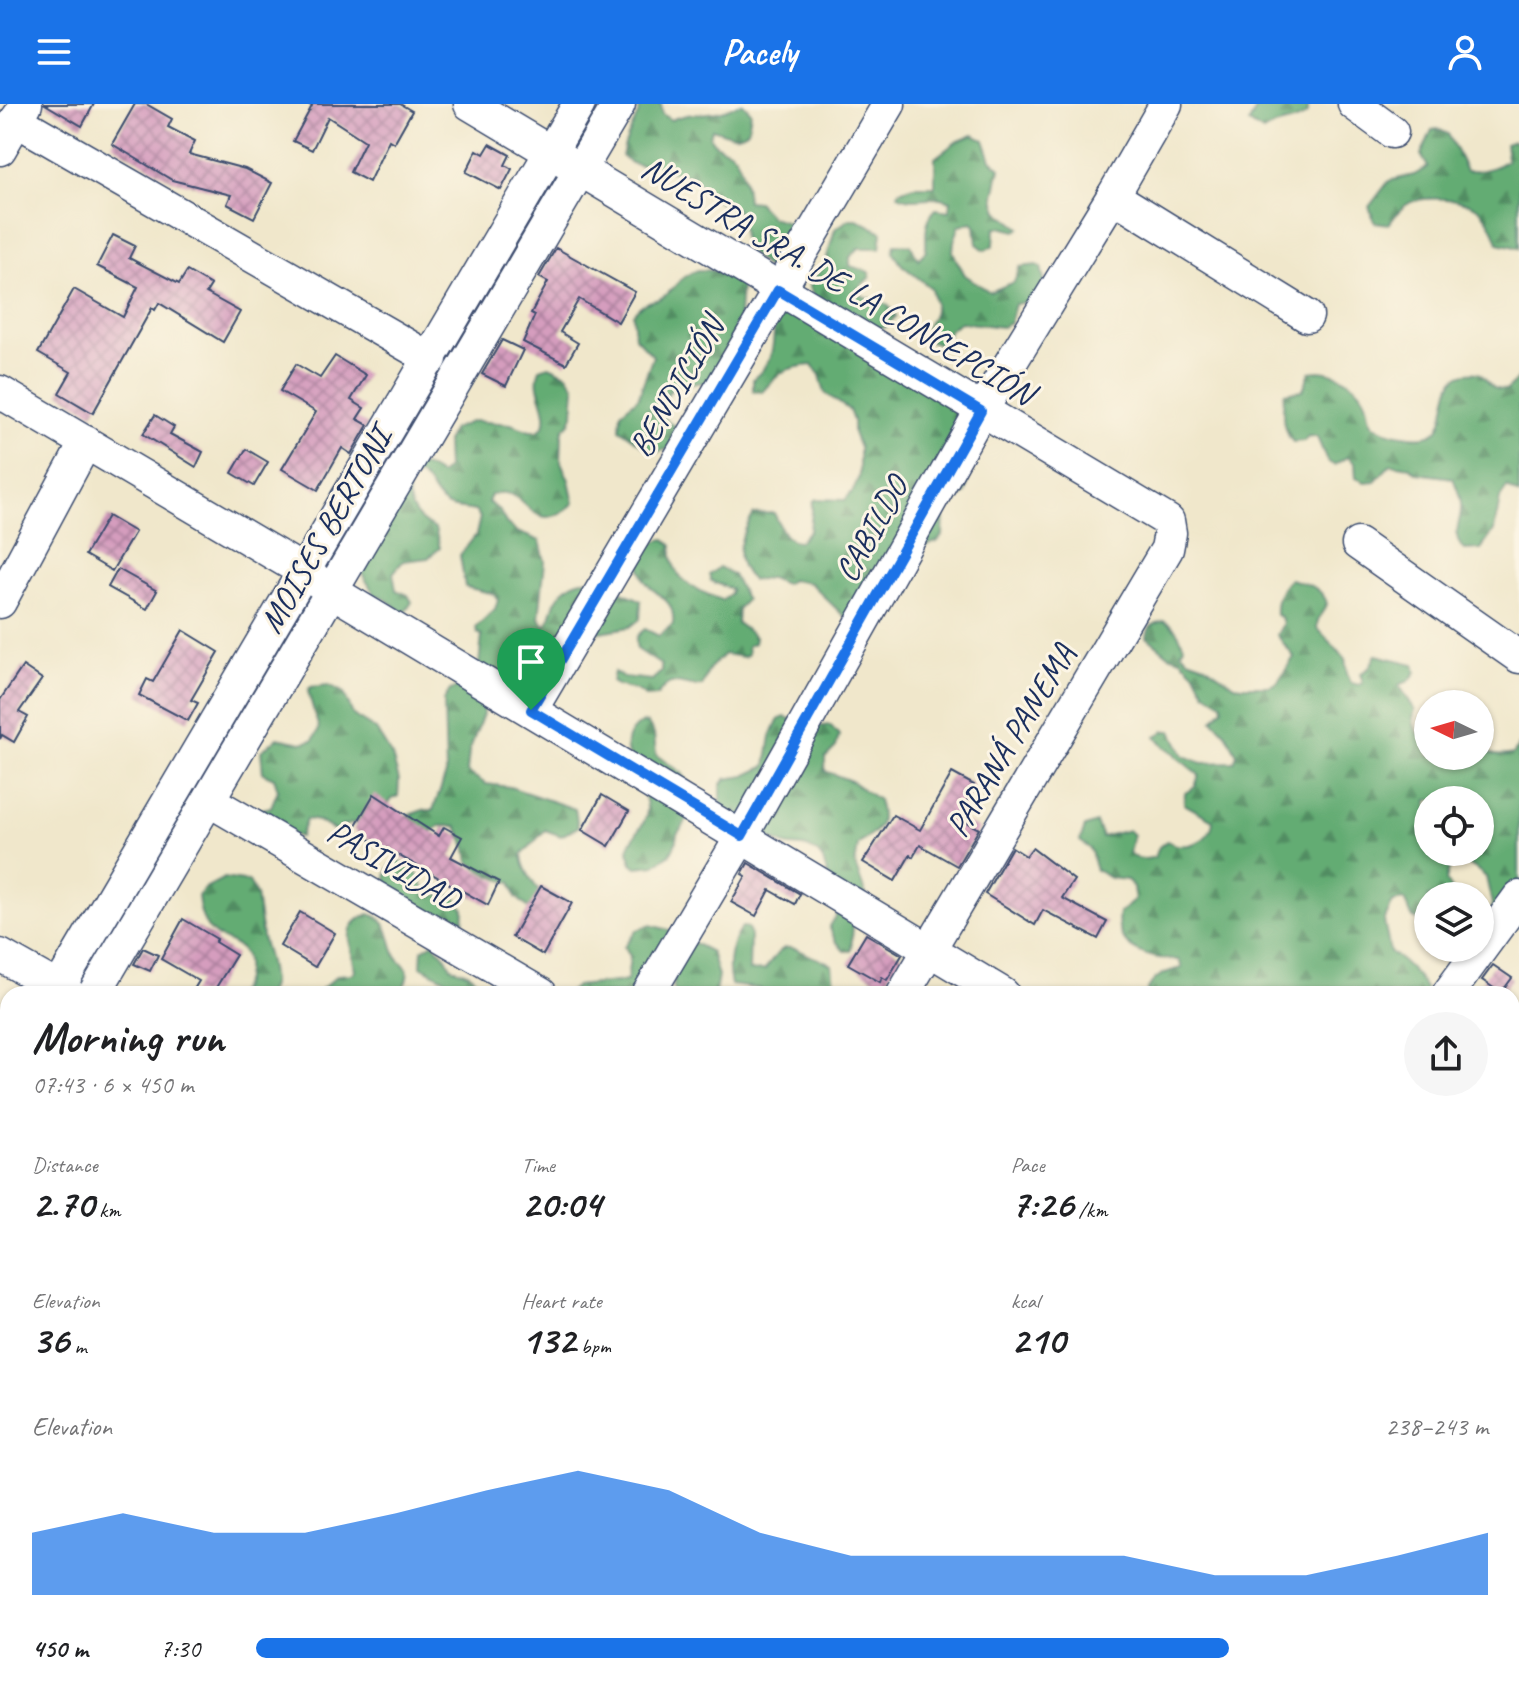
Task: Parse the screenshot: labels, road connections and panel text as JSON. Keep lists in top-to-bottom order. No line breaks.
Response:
{"streets":{"street":["NUESTRA SRA. DE LA CONCEPCIÓN","BENDICIÓN","CABILDO","MOISES BERTONI","PARANÁ PANEMA","PASIVIDAD"]},"crossings":[["NUESTRA SRA. DE LA CONCEPCIÓN","BENDICIÓN"],["NUESTRA SRA. DE LA CONCEPCIÓN","CABILDO"],["NUESTRA SRA. DE LA CONCEPCIÓN","MOISES BERTONI"],["NUESTRA SRA. DE LA CONCEPCIÓN","PARANÁ PANEMA"],["MOISES BERTONI","PASIVIDAD"]],"north":"left","page":{"header":"Pacely","heading":["Morning run","07:43 · 6 × 450 m"],"stats":[["Distance","2.70 km"],["Time","20:04"],["Pace","7:26 /km"],["Elevation","36 m"],["Heart rate","132 bpm"],["kcal","210"]],"chart":["Elevation","238–243 m"],"list":[{"name":"450 m","note":"7:30"}]}}
